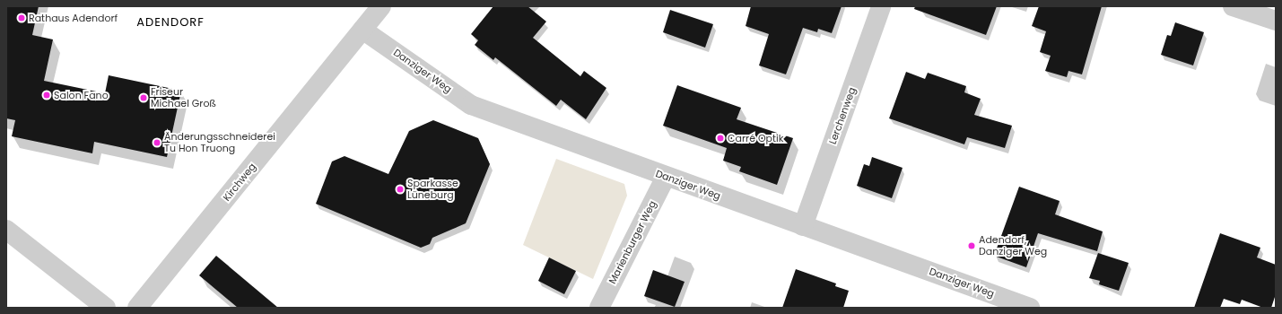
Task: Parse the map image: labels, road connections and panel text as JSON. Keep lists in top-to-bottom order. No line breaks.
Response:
{"streets":{"street":["Danziger Weg","Lerchenweg","Kirchweg","Marienburger Weg"]},"crossings":[["Danziger Weg","Lerchenweg"],["Danziger Weg","Kirchweg"],["Danziger Weg","Marienburger Weg"]],"districts":["ADENDORF"],"places":["Rathaus Adendorf","Salon Fano","Friseur Michael Groß","Carré Optik","Änderungsschneiderei Tu Hon Truong","Sparkasse Lüneburg","Adendorf, Danziger Weg"]}
